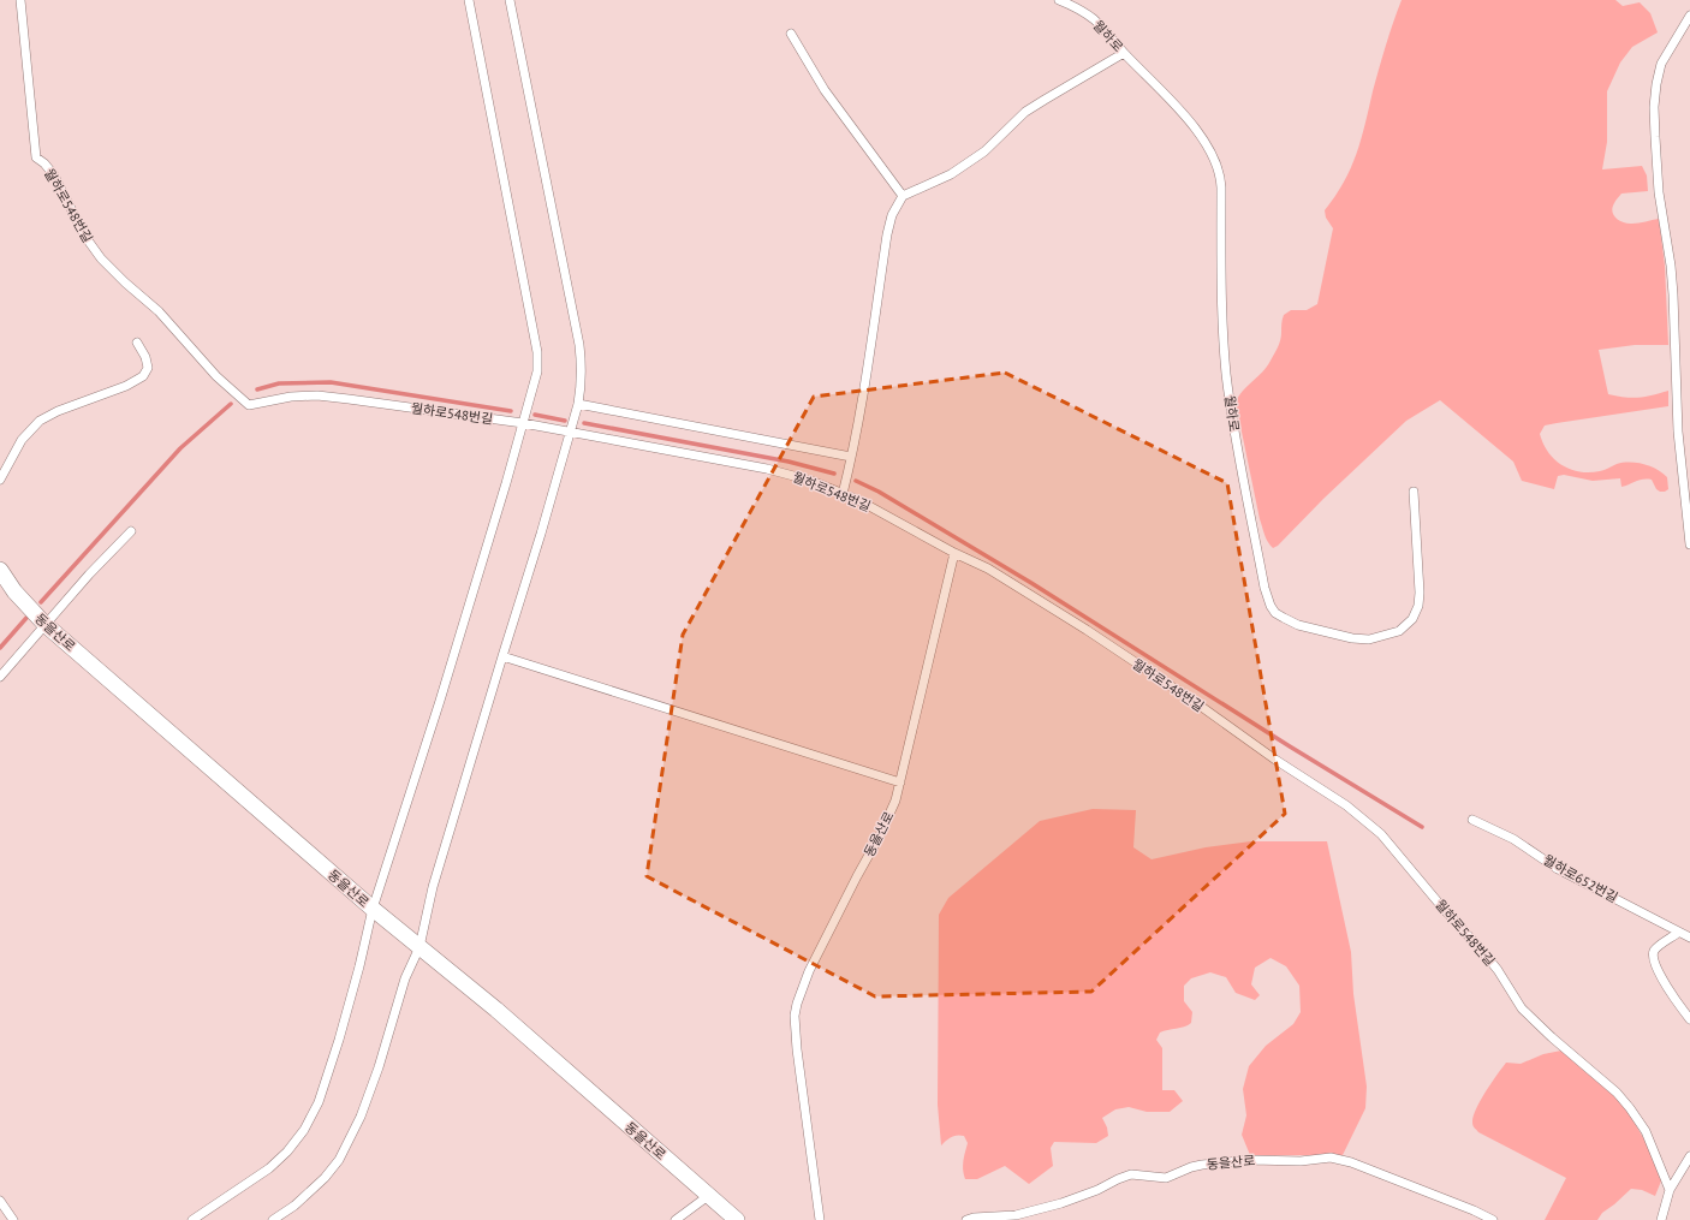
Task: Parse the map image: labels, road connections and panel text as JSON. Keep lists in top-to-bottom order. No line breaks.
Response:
{"streets":{"street":["동을산로"],"lane":["월하로","월하로548번길","월하로652번길"]},"crossings":[["월하로548번길","동을산로"]]}
